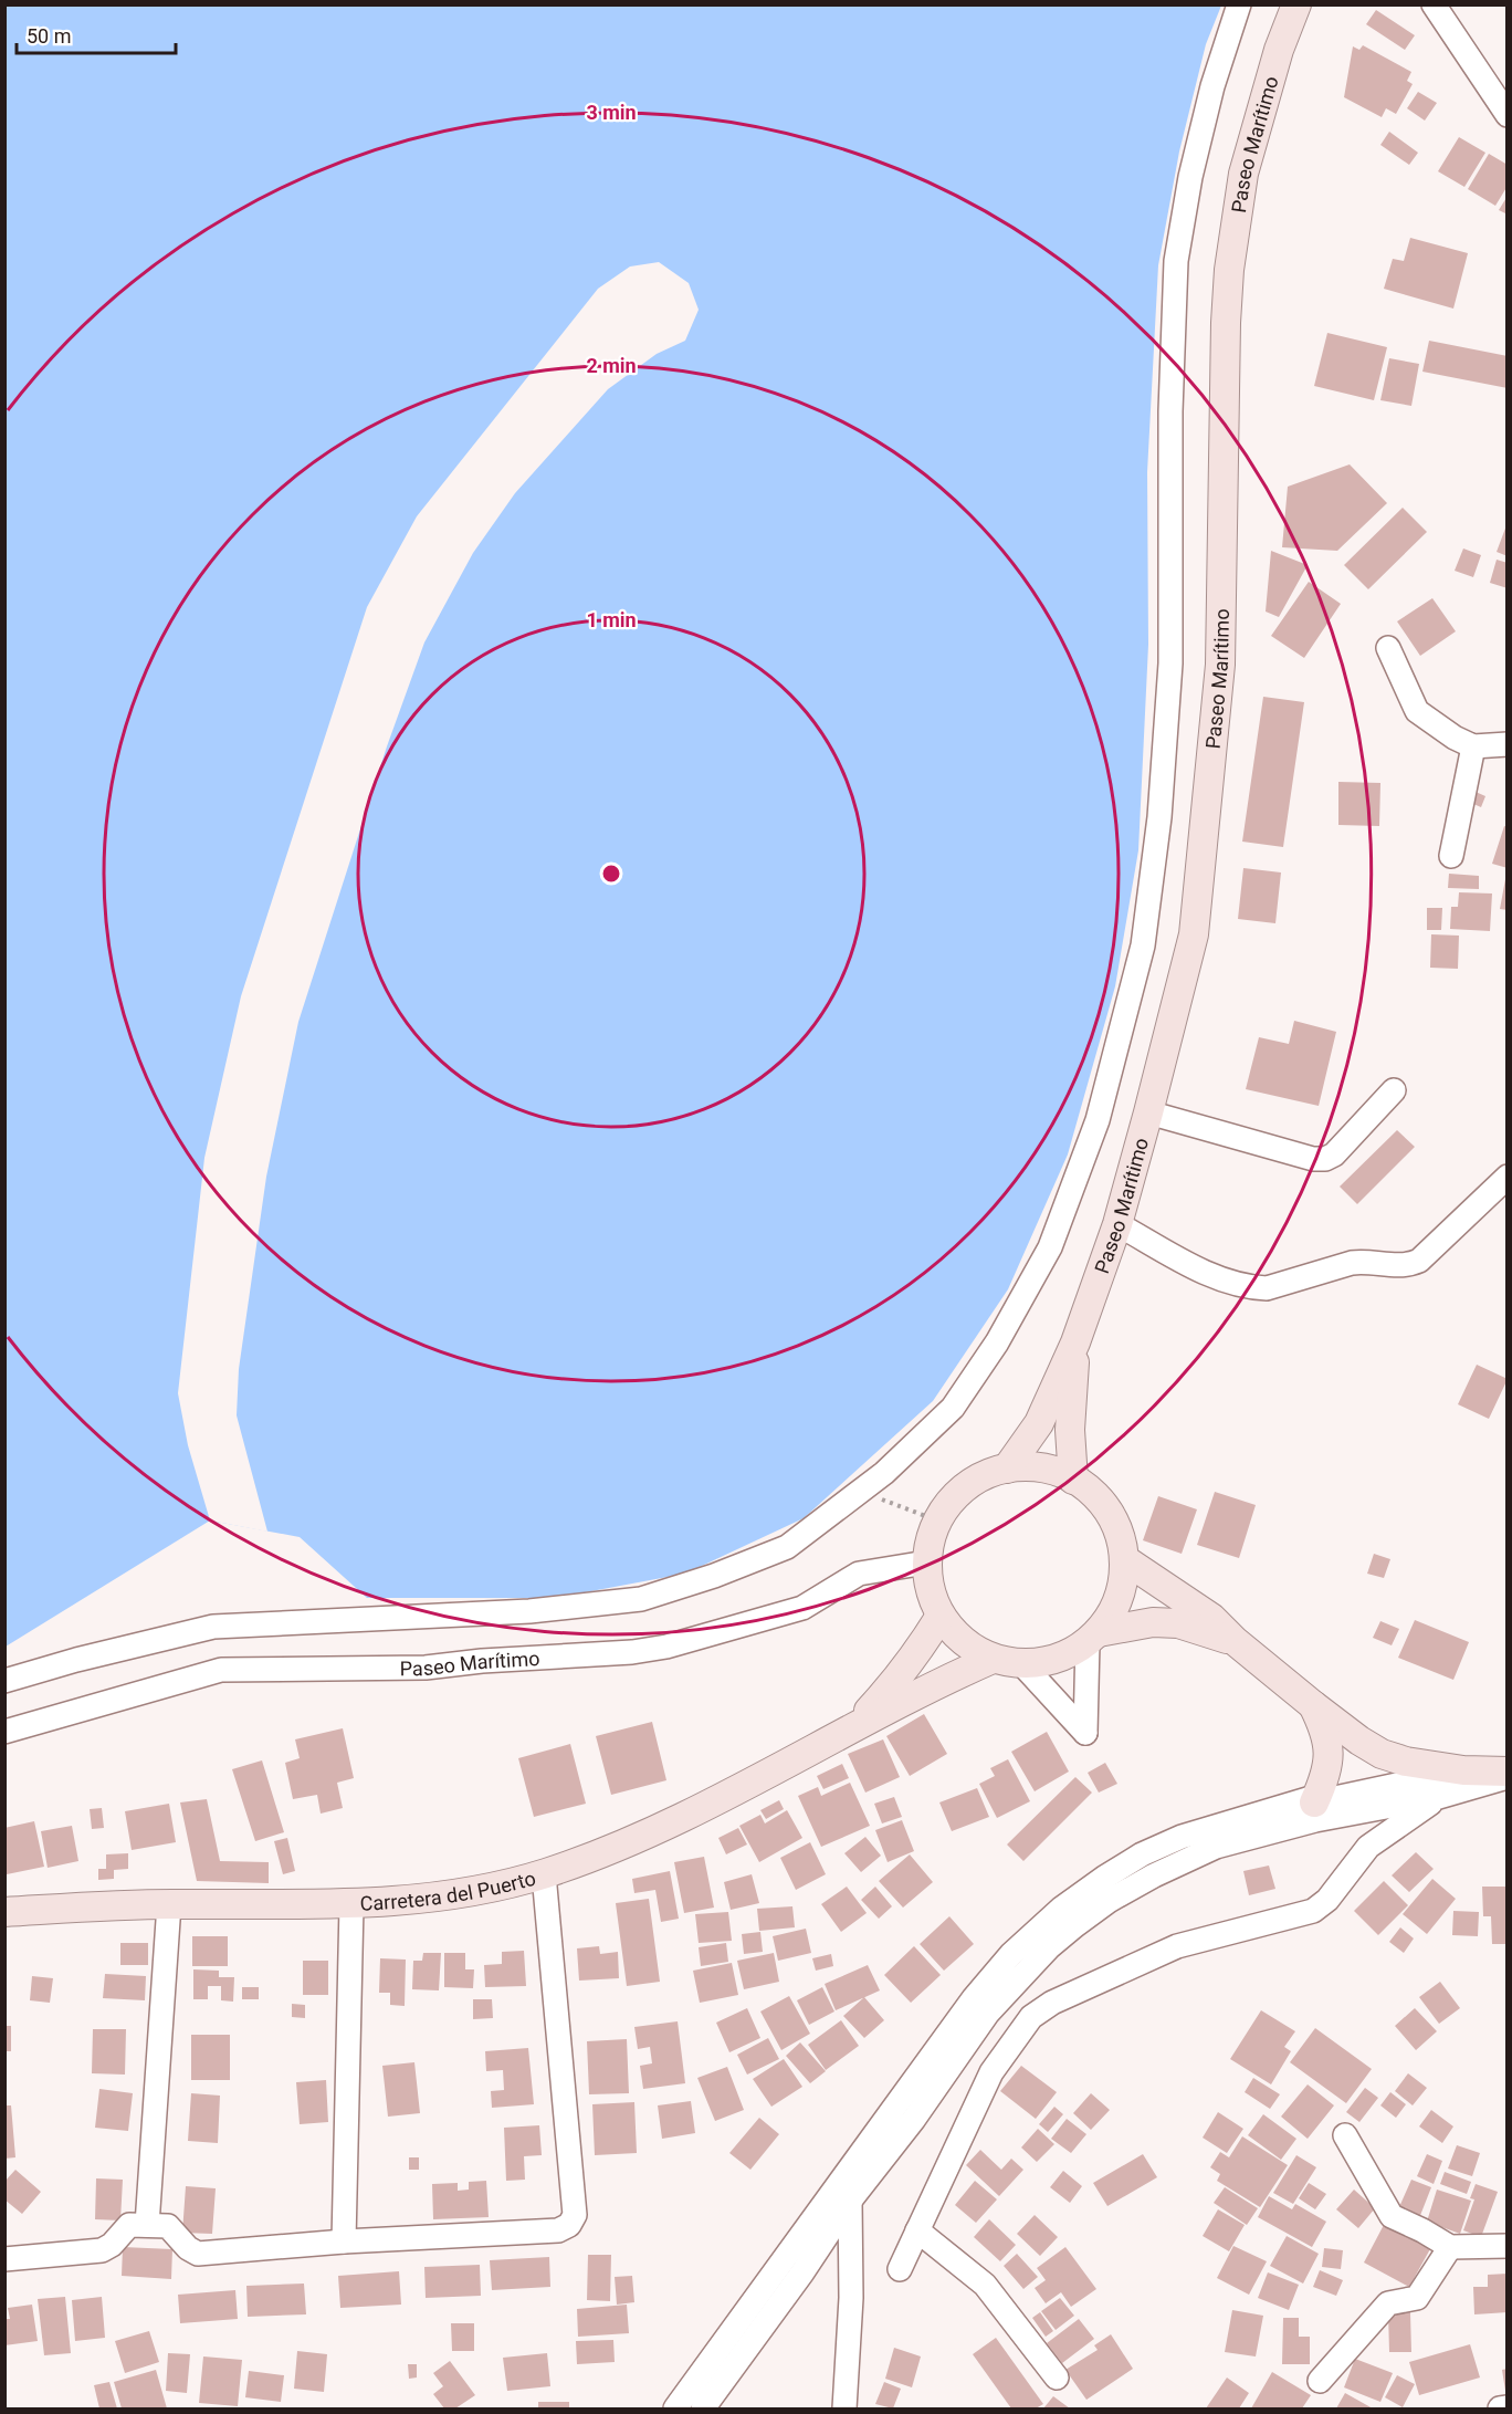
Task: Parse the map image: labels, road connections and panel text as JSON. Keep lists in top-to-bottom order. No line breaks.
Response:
{"streets":{"main road":["Paseo Marítimo","Carretera del Puerto"]},"crossings":[["Paseo Marítimo","Carretera del Puerto"]],"scale_bar":"50 m","rings":["3 min","2 min","1 min"]}
